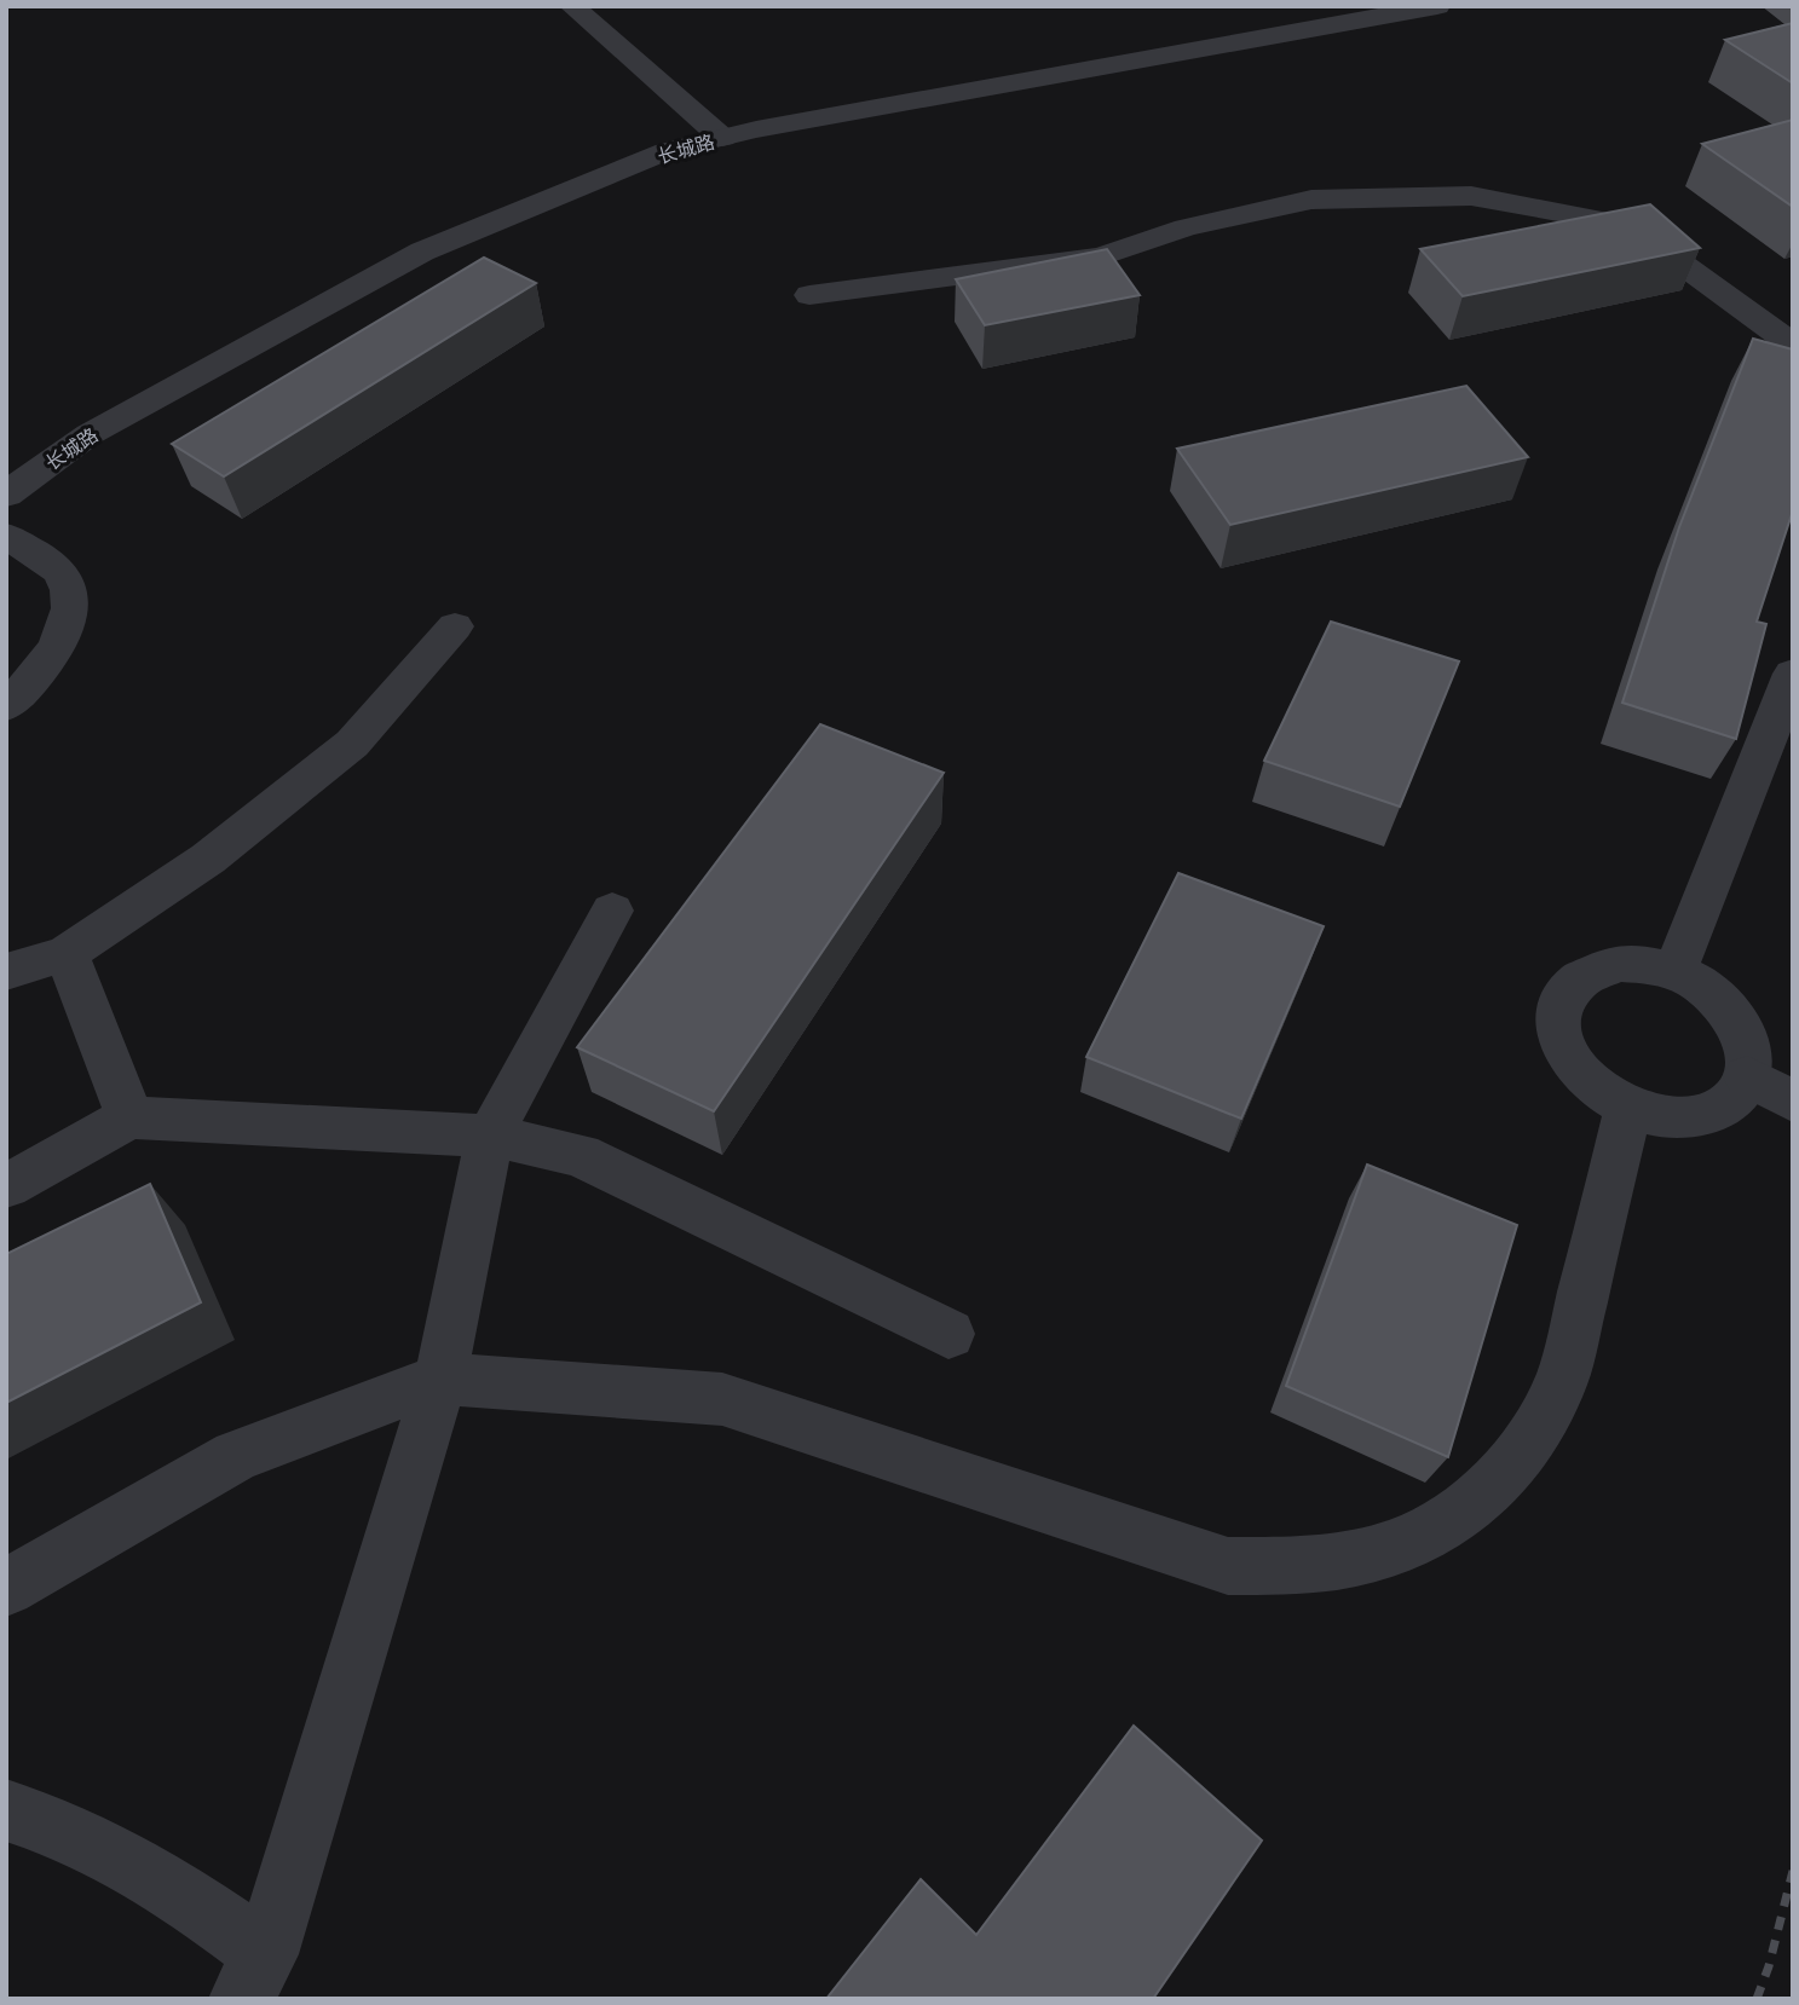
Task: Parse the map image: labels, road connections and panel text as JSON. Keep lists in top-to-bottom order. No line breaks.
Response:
{"streets":{"street":["长城路"]}}
